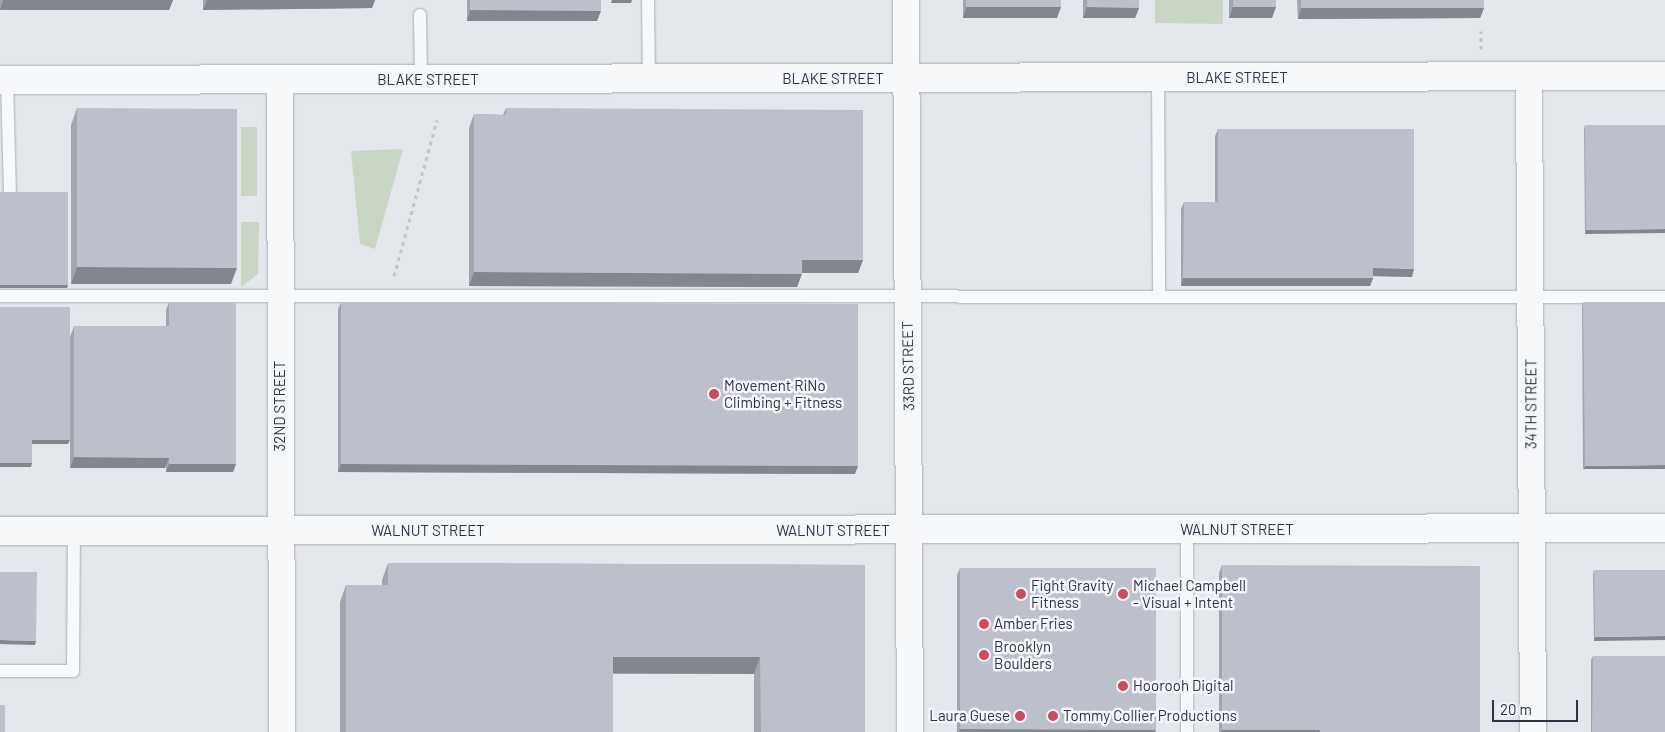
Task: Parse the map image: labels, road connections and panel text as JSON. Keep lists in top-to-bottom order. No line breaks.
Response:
{"streets":{"street":["BLAKE STREET","33RD STREET","34TH STREET","32ND STREET","WALNUT STREET"]},"crossings":[["BLAKE STREET","33RD STREET"],["BLAKE STREET","34TH STREET"],["BLAKE STREET","32ND STREET"],["33RD STREET","WALNUT STREET"],["34TH STREET","WALNUT STREET"],["32ND STREET","WALNUT STREET"]],"places":["Movement RiNo Climbing + Fitness","Fight Gravity Fitness","Michael Campbell - Visual + Intent","Amber Fries","Brooklyn Boulders","Hoorooh Digital","Laura Guese","Tommy Collier Productions"],"scale_bar":"20 m"}
